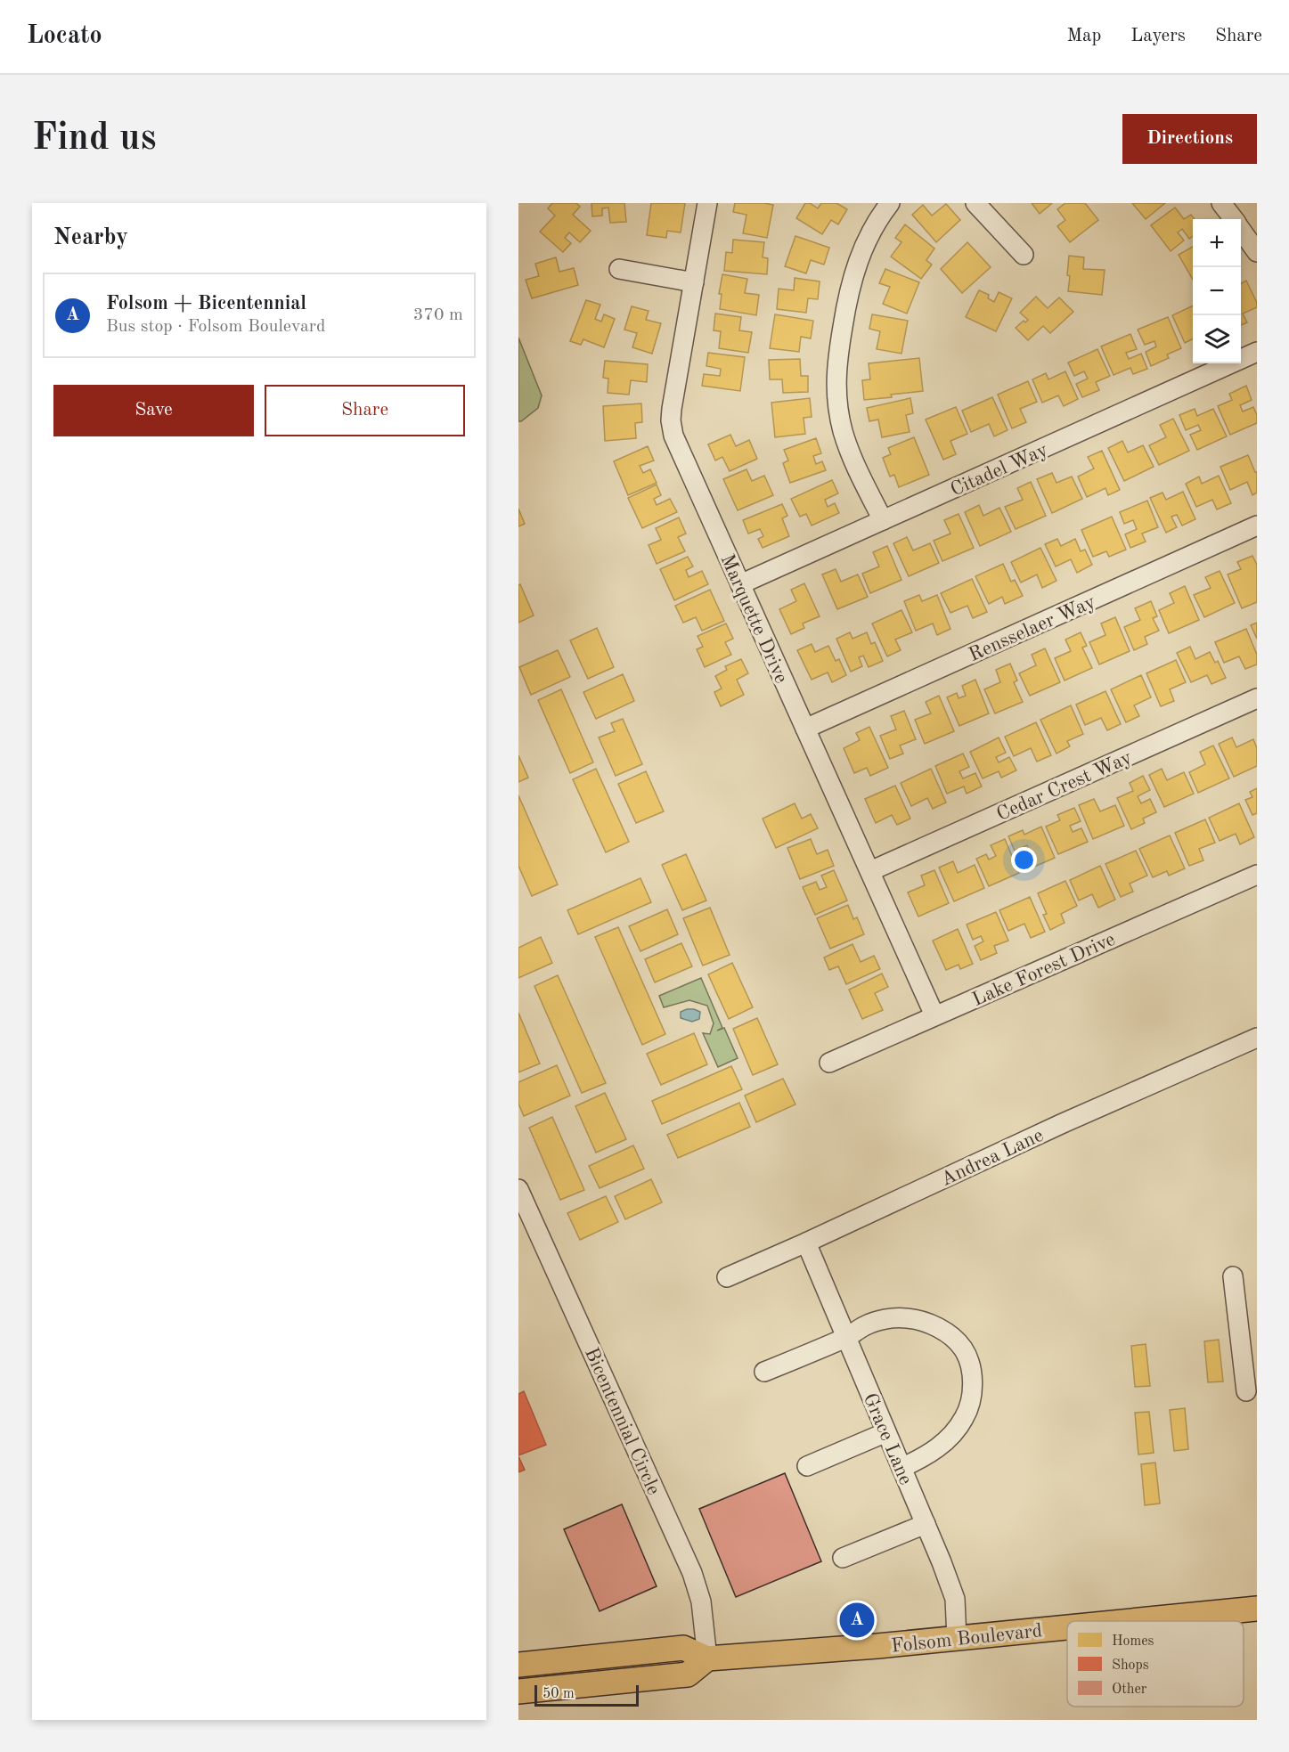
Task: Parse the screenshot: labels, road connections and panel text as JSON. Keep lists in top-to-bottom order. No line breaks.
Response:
{"streets":{"main road":["Folsom Boulevard"],"street":["Citadel Way","Marquette Drive","Rensselaer Way","Cedar Crest Way","Lake Forest Drive","Andrea Lane","Bicentennial Circle","Grace Lane"]},"crossings":[["Citadel Way","Marquette Drive"],["Marquette Drive","Rensselaer Way"],["Marquette Drive","Cedar Crest Way"],["Marquette Drive","Lake Forest Drive"],["Andrea Lane","Grace Lane"],["Bicentennial Circle","Folsom Boulevard"],["Grace Lane","Folsom Boulevard"]],"legend":["Homes","Shops","Other"],"scale_bar":"50 m","page":{"header":"Locato","nav":["Map","Layers","Share"],"buttons":["Directions",["Save","Share"]],"title":"Find us","heading":"Nearby","map_buttons":["+","−"],"list":[{"mark":"A","name":"Folsom + Bicentennial","note":"Bus stop · Folsom Boulevard","value":"370 m"}],"pins":"A","scale":"50 m"}}
